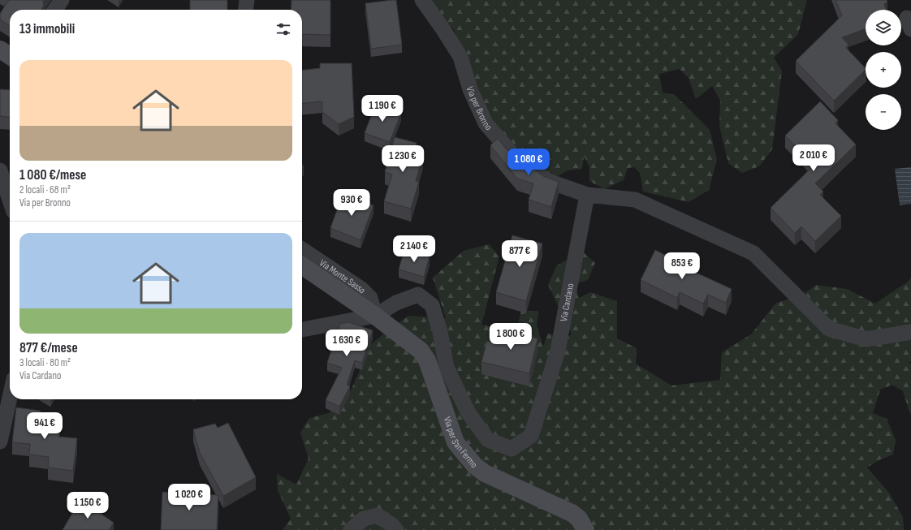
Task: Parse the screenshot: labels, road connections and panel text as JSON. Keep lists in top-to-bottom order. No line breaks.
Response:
{"streets":{"main road":["Via per San Fermo"],"street":["Via per Bronno","Via Monte Sasso","Via Cardano"]},"crossings":[["Via per Bronno","Via Cardano"],["Via Monte Sasso","Via Cardano"],["Via Monte Sasso","Via per San Fermo"],["Via Cardano","Via per San Fermo"]],"page":{"map_buttons":["+","−"],"heading":"13 immobili","list":[{"name":"1 080 €/mese","note":"2 locali · 68 m² · Via per Bronno"},{"name":"877 €/mese","note":"3 locali · 80 m² · Via Cardano"}],"price":["1 190 €","2 010 €","1 230 €","1 080 €","930 €","2 140 €","877 €","853 €","1 800 €","1 630 €","941 €","1 020 €","1 150 €"]}}
